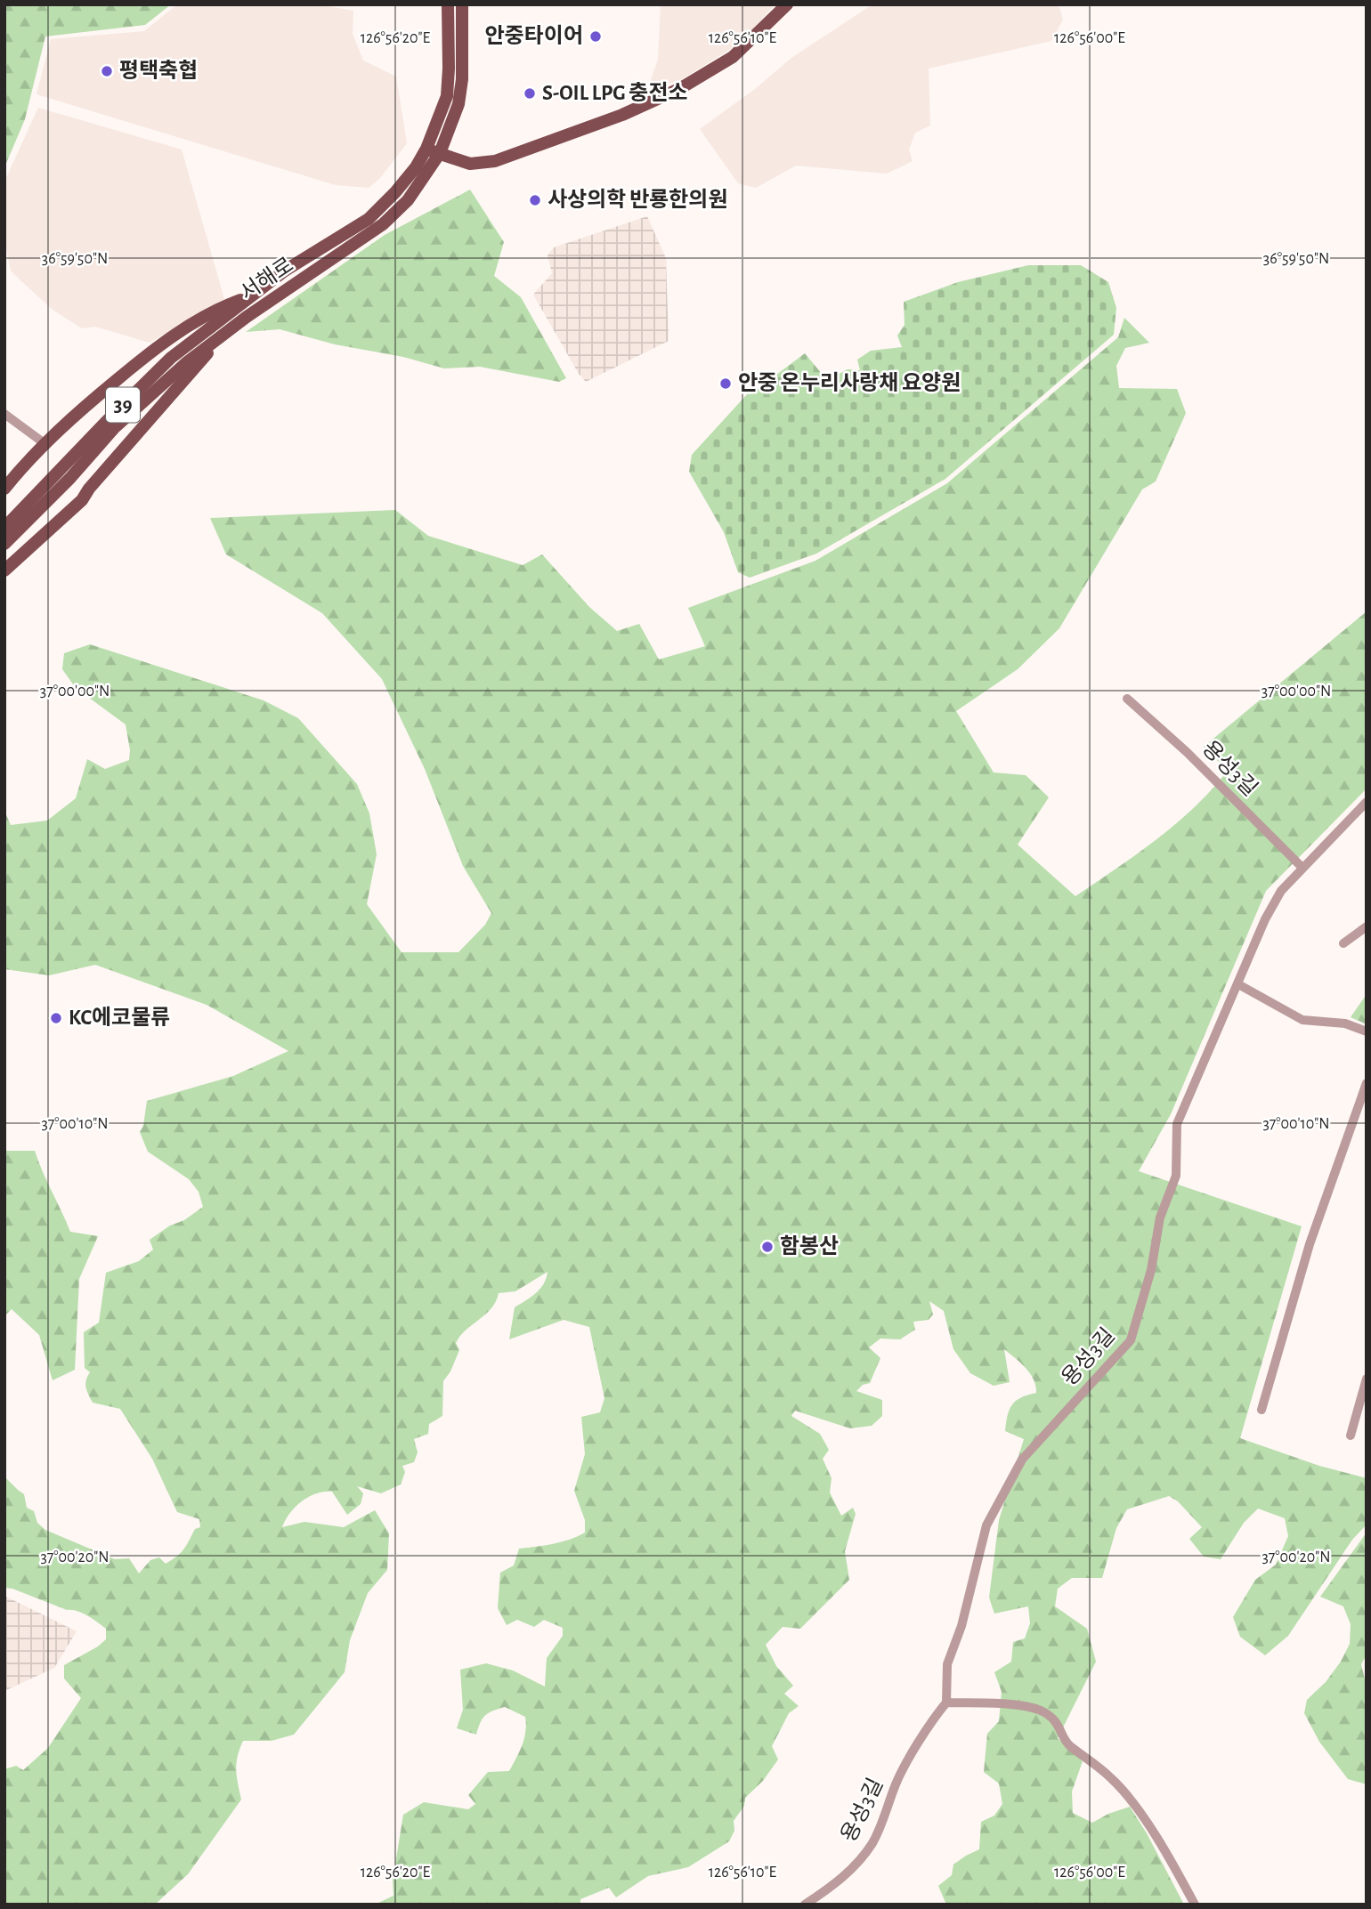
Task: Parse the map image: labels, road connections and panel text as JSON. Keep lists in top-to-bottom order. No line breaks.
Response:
{"streets":{"main road":["서해로","39"],"street":["용성3길"]},"places":["안중타이어","평택축협","S-OIL LPG 충전소","사상의학 반룡한의원","안중 온누리사랑채 요양원","KC에코물류","함봉산"],"coordinates":["126°56'20\"E","126°56'10\"E","126°56'00\"E","36°59'50\"N","37°00'00\"N","37°00'10\"N","37°00'20\"N"]}
